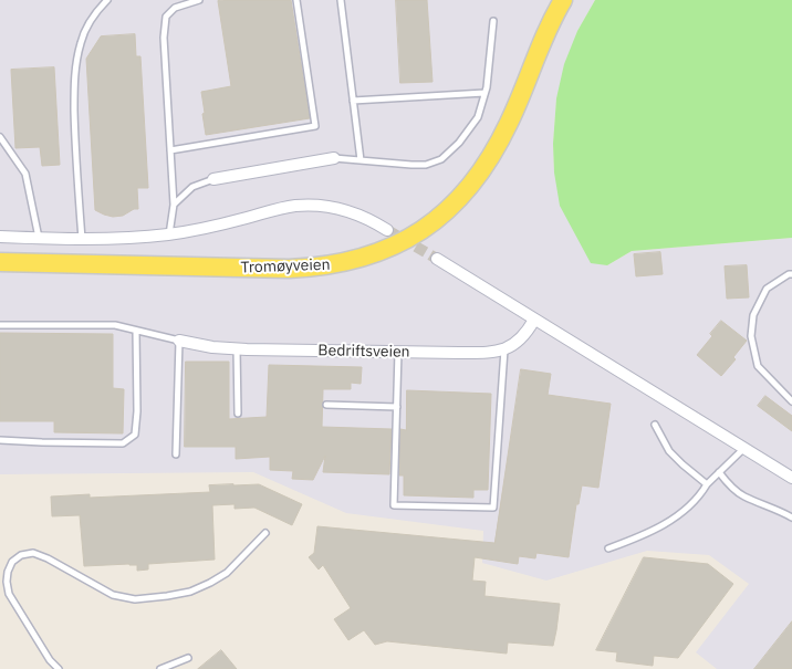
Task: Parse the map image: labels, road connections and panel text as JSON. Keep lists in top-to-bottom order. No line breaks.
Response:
{"streets":{"main road":["Tromøyveien"],"street":["Bedriftsveien"]}}
